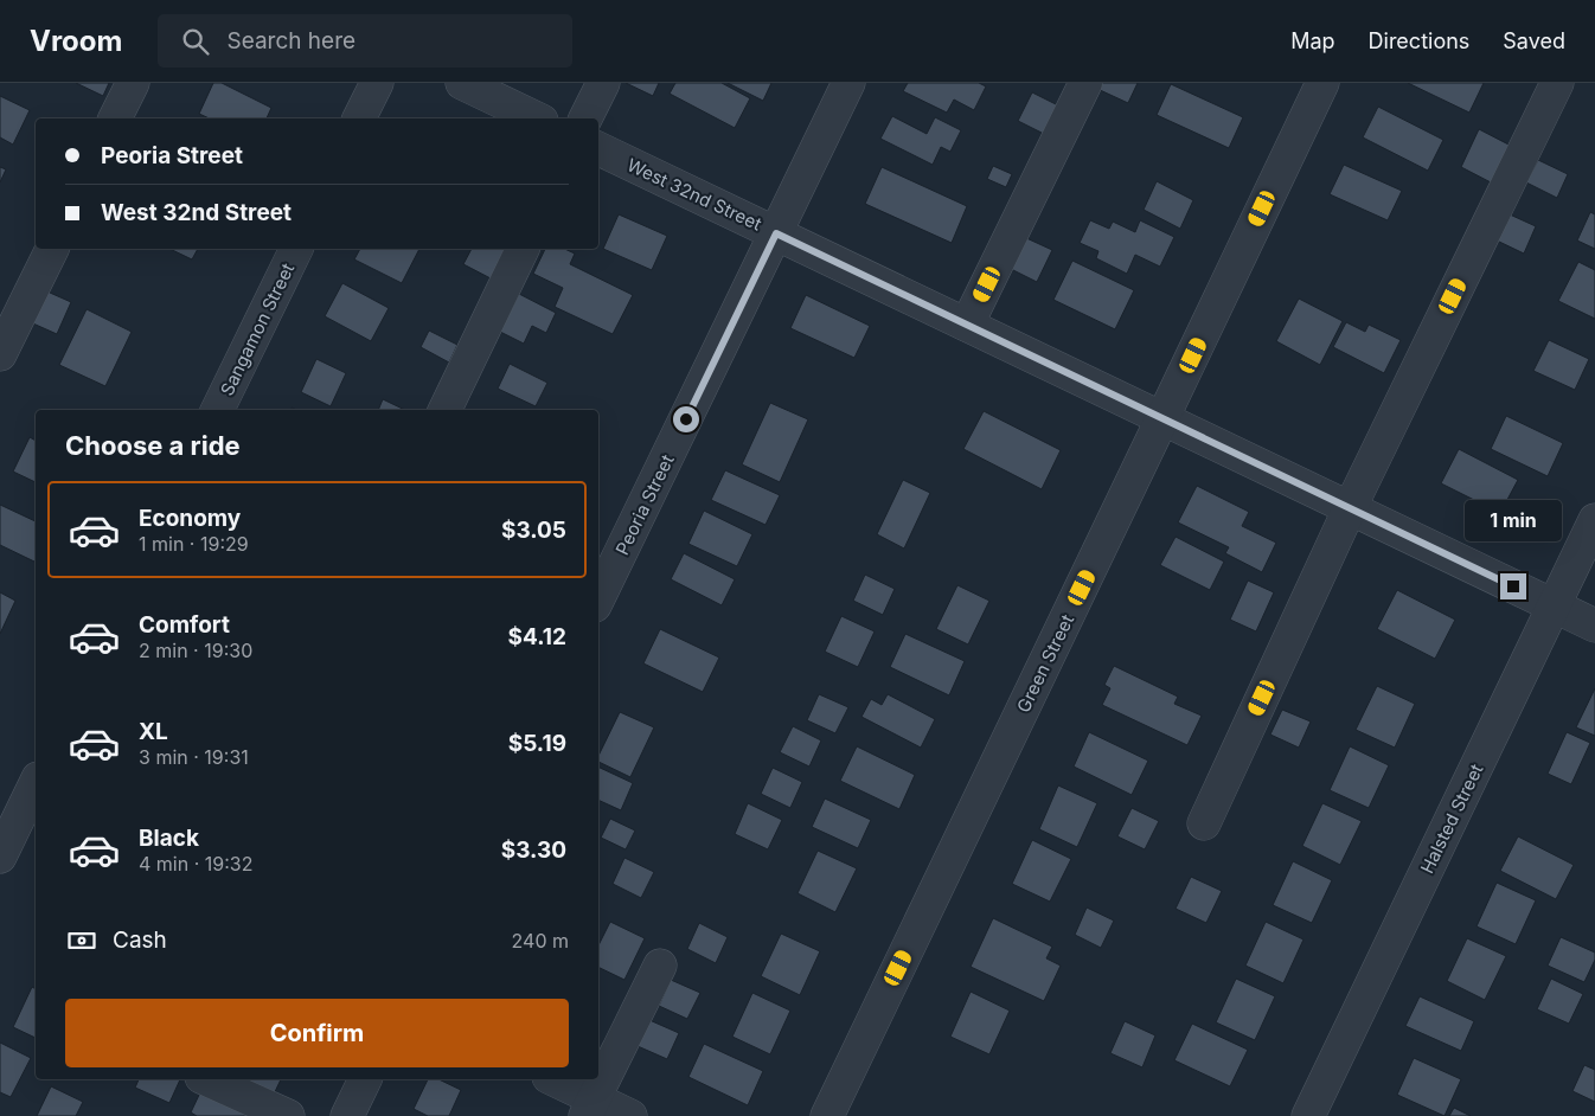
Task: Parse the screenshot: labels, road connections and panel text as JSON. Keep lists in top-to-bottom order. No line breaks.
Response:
{"streets":{"street":["West 32nd Street","Sangamon Street","Peoria Street","Green Street","Halsted Street"]},"crossings":[["West 32nd Street","Peoria Street"],["West 32nd Street","Green Street"],["West 32nd Street","Halsted Street"]],"page":{"header":"Vroom","search":"Search here","nav":["Map","Directions","Saved"],"banner":["Peoria Street","West 32nd Street"],"heading":"Choose a ride","list":[{"name":"Economy","note":"1 min · 19:29","value":"$3.05"},{"name":"Comfort","note":"2 min · 19:30","value":"$4.12"},{"name":"XL","note":"3 min · 19:31","value":"$5.19"},{"name":"Black","note":"4 min · 19:32","value":"$3.30"}],"bubble":"1 min","pay":["Cash","240 m"],"buttons":"Confirm"}}
